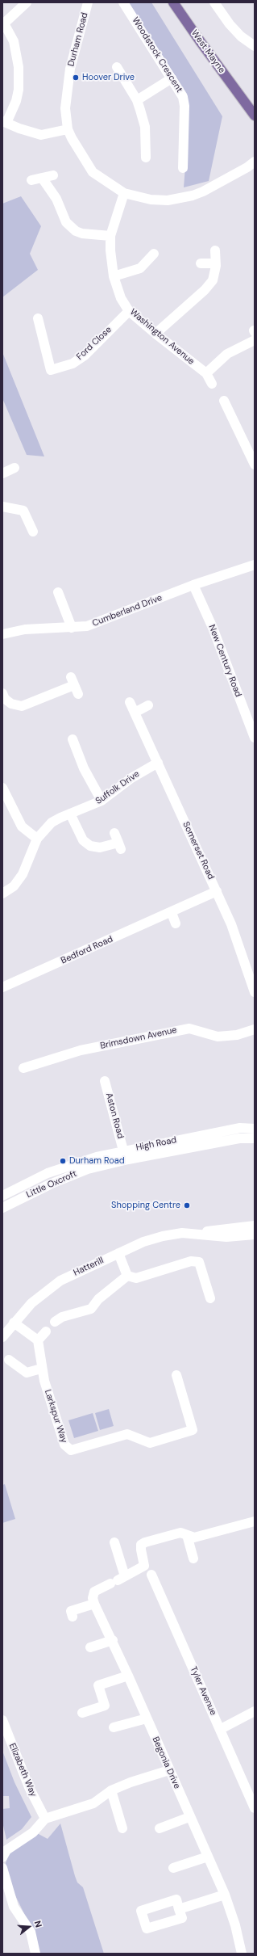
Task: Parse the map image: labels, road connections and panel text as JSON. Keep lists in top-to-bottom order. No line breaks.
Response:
{"streets":{"main road":["West Mayne"],"street":["Durham Road","Woodstock Crescent","Washington Avenue","Ford Close","Cumberland Drive","New Century Road","Suffolk Drive","Somerset Road","Bedford Road","Brimsdown Avenue","Aston Road","High Road","Little Oxcroft","Hatterill","Larkspur Way","Tyler Avenue","Begonia Drive","Elizabeth Way"]},"crossings":[["Durham Road","Washington Avenue"],["Washington Avenue","Ford Close"],["Cumberland Drive","New Century Road"],["Suffolk Drive","Somerset Road"],["Somerset Road","Bedford Road"],["Aston Road","High Road"]],"places":["Hoover Drive","Durham Road","Shopping Centre"],"north":"right"}
